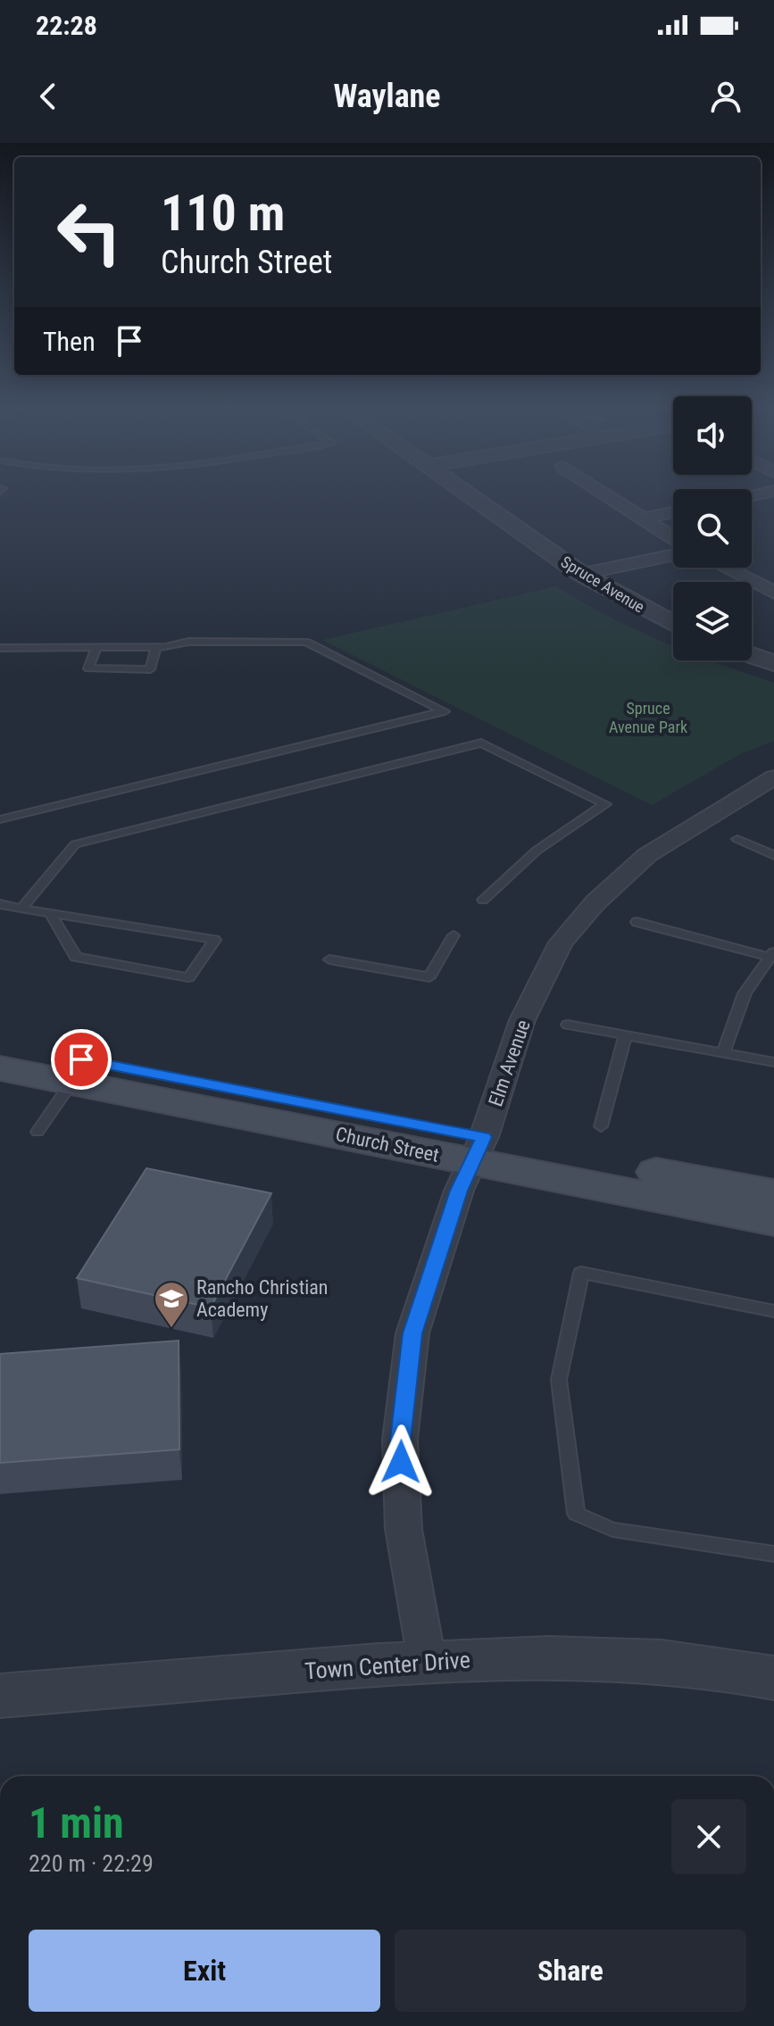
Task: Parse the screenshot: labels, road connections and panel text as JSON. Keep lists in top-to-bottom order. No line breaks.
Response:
{"streets":{"main road":["Church Street"],"street":["Spruce Avenue","Elm Avenue","Town Center Drive"]},"crossings":[["Elm Avenue","Church Street"],["Elm Avenue","Town Center Drive"]],"parks":["Spruce Avenue Park"],"places":{"school or university":["Rancho Christian Academy"]},"page":{"status":"22:28","header":"Waylane","turn":["110 m","Church Street"],"then":"Then","heading":["1 min","220 m · 22:29"],"buttons":["Exit","Share"]}}
